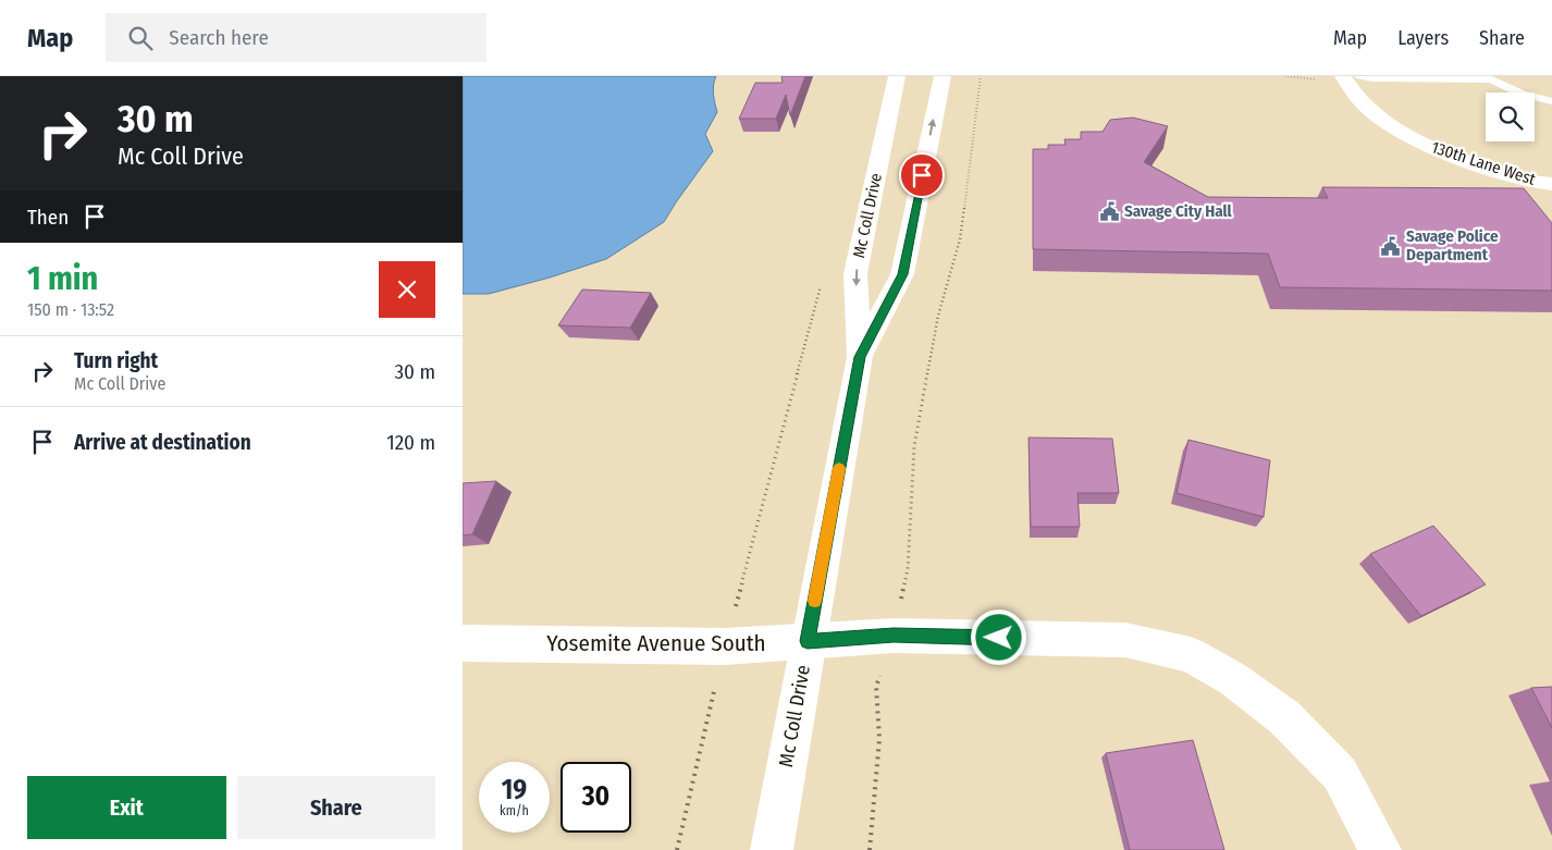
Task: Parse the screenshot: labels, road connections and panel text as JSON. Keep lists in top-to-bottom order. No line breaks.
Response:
{"streets":{"main road":["130th Lane West","Mc Coll Drive","Yosemite Avenue South"]},"crossings":[["Mc Coll Drive","Yosemite Avenue South"]],"places":{"public building":["Savage City Hall","Savage Police Department"]},"page":{"header":"Map","search":"Search here","nav":["Map","Layers","Share"],"turn":["30 m","Mc Coll Drive"],"then":"Then","heading":["1 min","150 m · 13:52"],"list":[{"name":"Turn right","note":"Mc Coll Drive","value":"30 m"},{"name":"Arrive at destination","value":"120 m"}],"speed":"19 km/h","limit":"30","buttons":["Exit","Share"]}}
